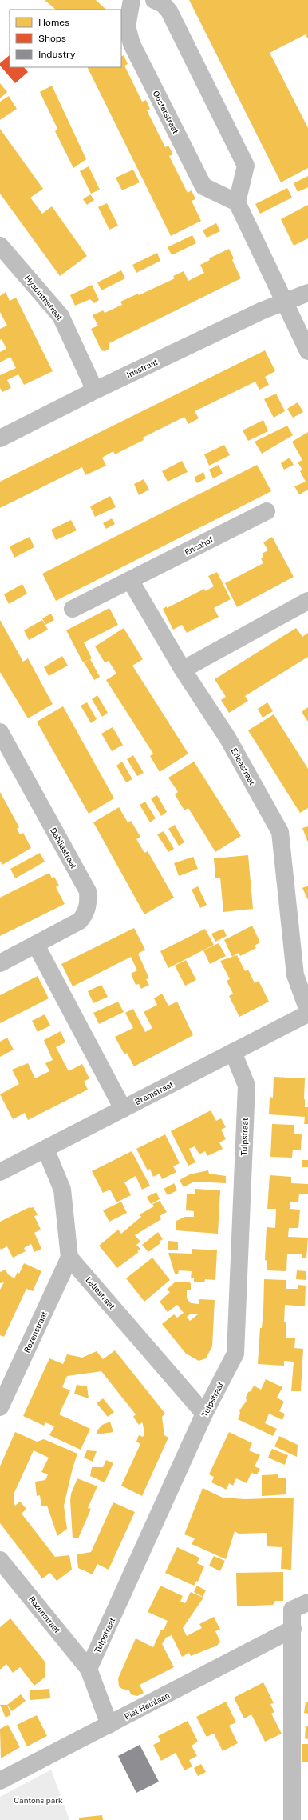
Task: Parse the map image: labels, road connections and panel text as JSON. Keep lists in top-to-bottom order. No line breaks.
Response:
{"streets":{"street":["Oosterstraat","Hyacinthstraat","Irisstraat","Ericahof","Ericastraat","Dahliastraat","Bremstraat","Tulpstraat","Leliestraat","Rozenstraat","Piet Heinlaan"]},"crossings":[["Hyacinthstraat","Irisstraat"],["Bremstraat","Tulpstraat"],["Tulpstraat","Leliestraat"],["Tulpstraat","Rozenstraat"],["Leliestraat","Rozenstraat"]],"parks":["Cantons park"],"legend":["Homes","Shops","Industry"]}
